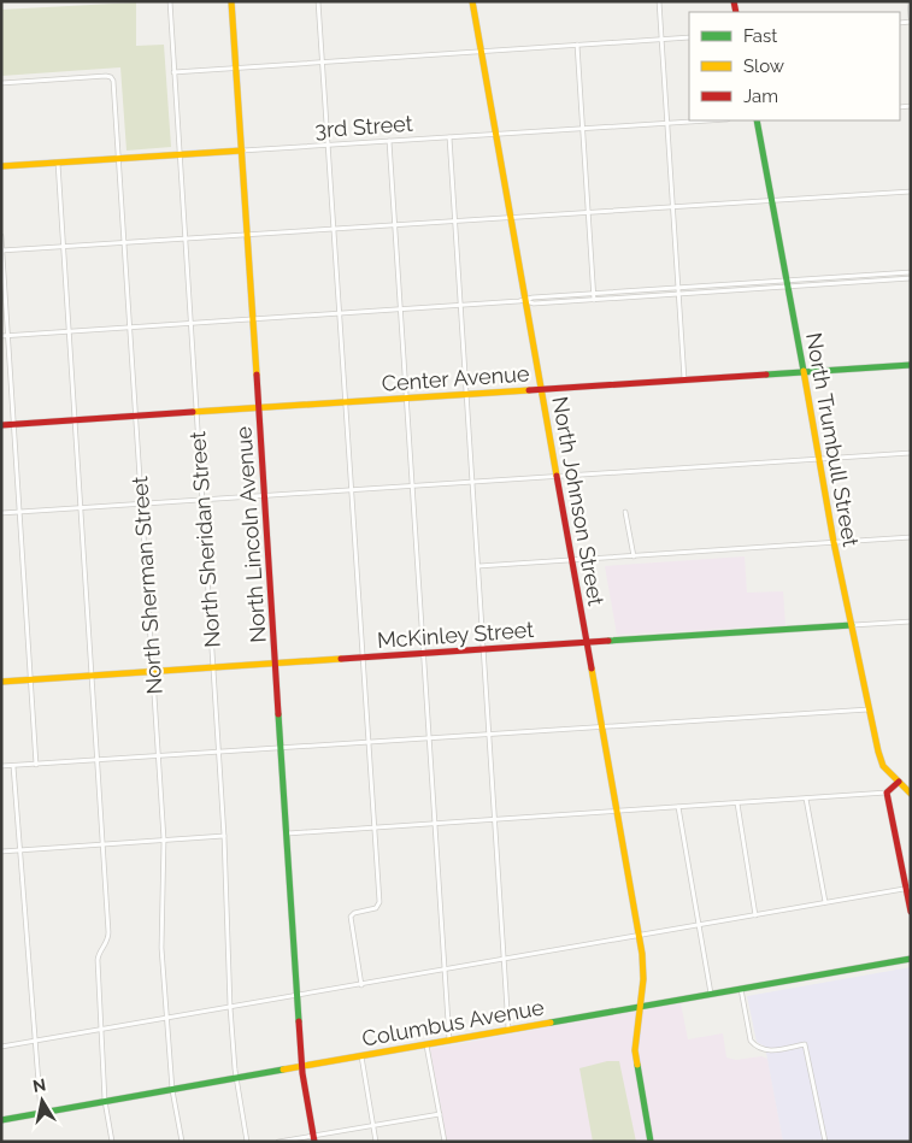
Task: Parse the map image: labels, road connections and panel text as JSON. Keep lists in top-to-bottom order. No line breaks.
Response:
{"streets":{"main road":["3rd Street","Center Avenue","North Trumbull Street","North Johnson Street","North Lincoln Avenue","McKinley Street","Columbus Avenue"],"street":["North Sheridan Street","North Sherman Street"]},"crossings":[["3rd Street","North Johnson Street"],["3rd Street","North Lincoln Avenue"],["3rd Street","North Sheridan Street"],["3rd Street","North Sherman Street"],["Center Avenue","North Trumbull Street"],["Center Avenue","North Johnson Street"],["Center Avenue","North Lincoln Avenue"],["Center Avenue","North Sheridan Street"],["Center Avenue","North Sherman Street"],["North Trumbull Street","McKinley Street"],["North Johnson Street","McKinley Street"],["North Johnson Street","Columbus Avenue"],["North Lincoln Avenue","McKinley Street"],["North Lincoln Avenue","Columbus Avenue"],["North Sheridan Street","McKinley Street"],["North Sheridan Street","Columbus Avenue"],["North Sherman Street","McKinley Street"],["North Sherman Street","Columbus Avenue"]],"legend":["Fast","Slow","Jam"],"north":"top"}
